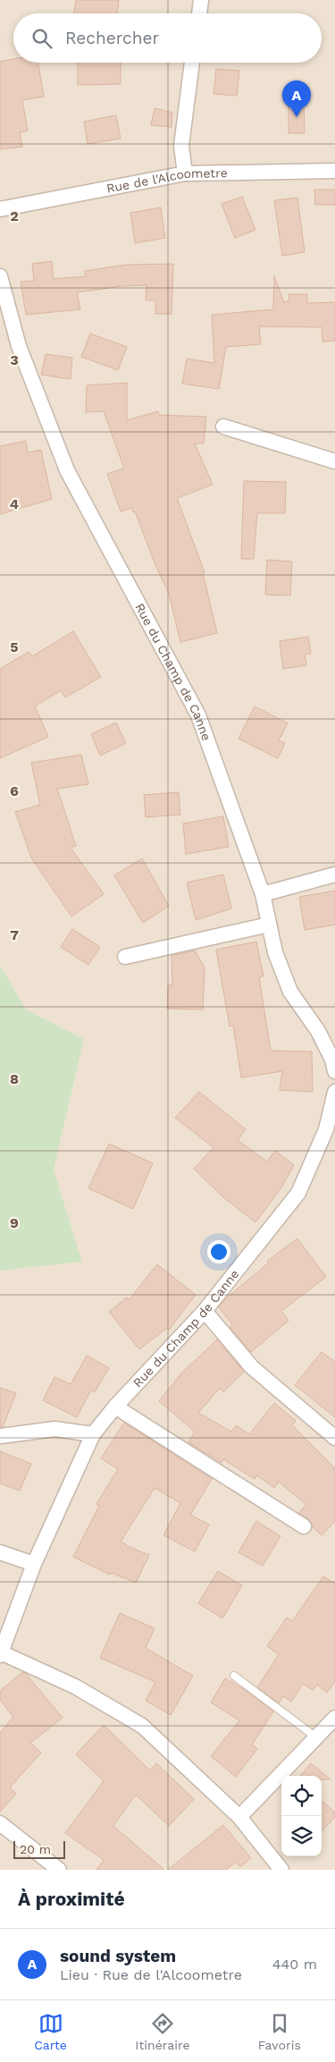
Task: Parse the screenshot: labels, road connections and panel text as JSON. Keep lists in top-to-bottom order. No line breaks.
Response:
{"streets":{"street":["Rue de l'Alcoometre","Rue du Champ de Canne"]},"scale_bar":"20 m","page":{"search":"Rechercher","pins":"A","scale":"20 m","heading":"À proximité","list":[{"mark":"A","name":"sound system","note":"Lieu · Rue de l'Alcoometre","value":"440 m"}],"nav":["Carte","Itinéraire","Favoris"]},"grid":{"rows":["2","3","4","5","6","7","8","9"]}}
